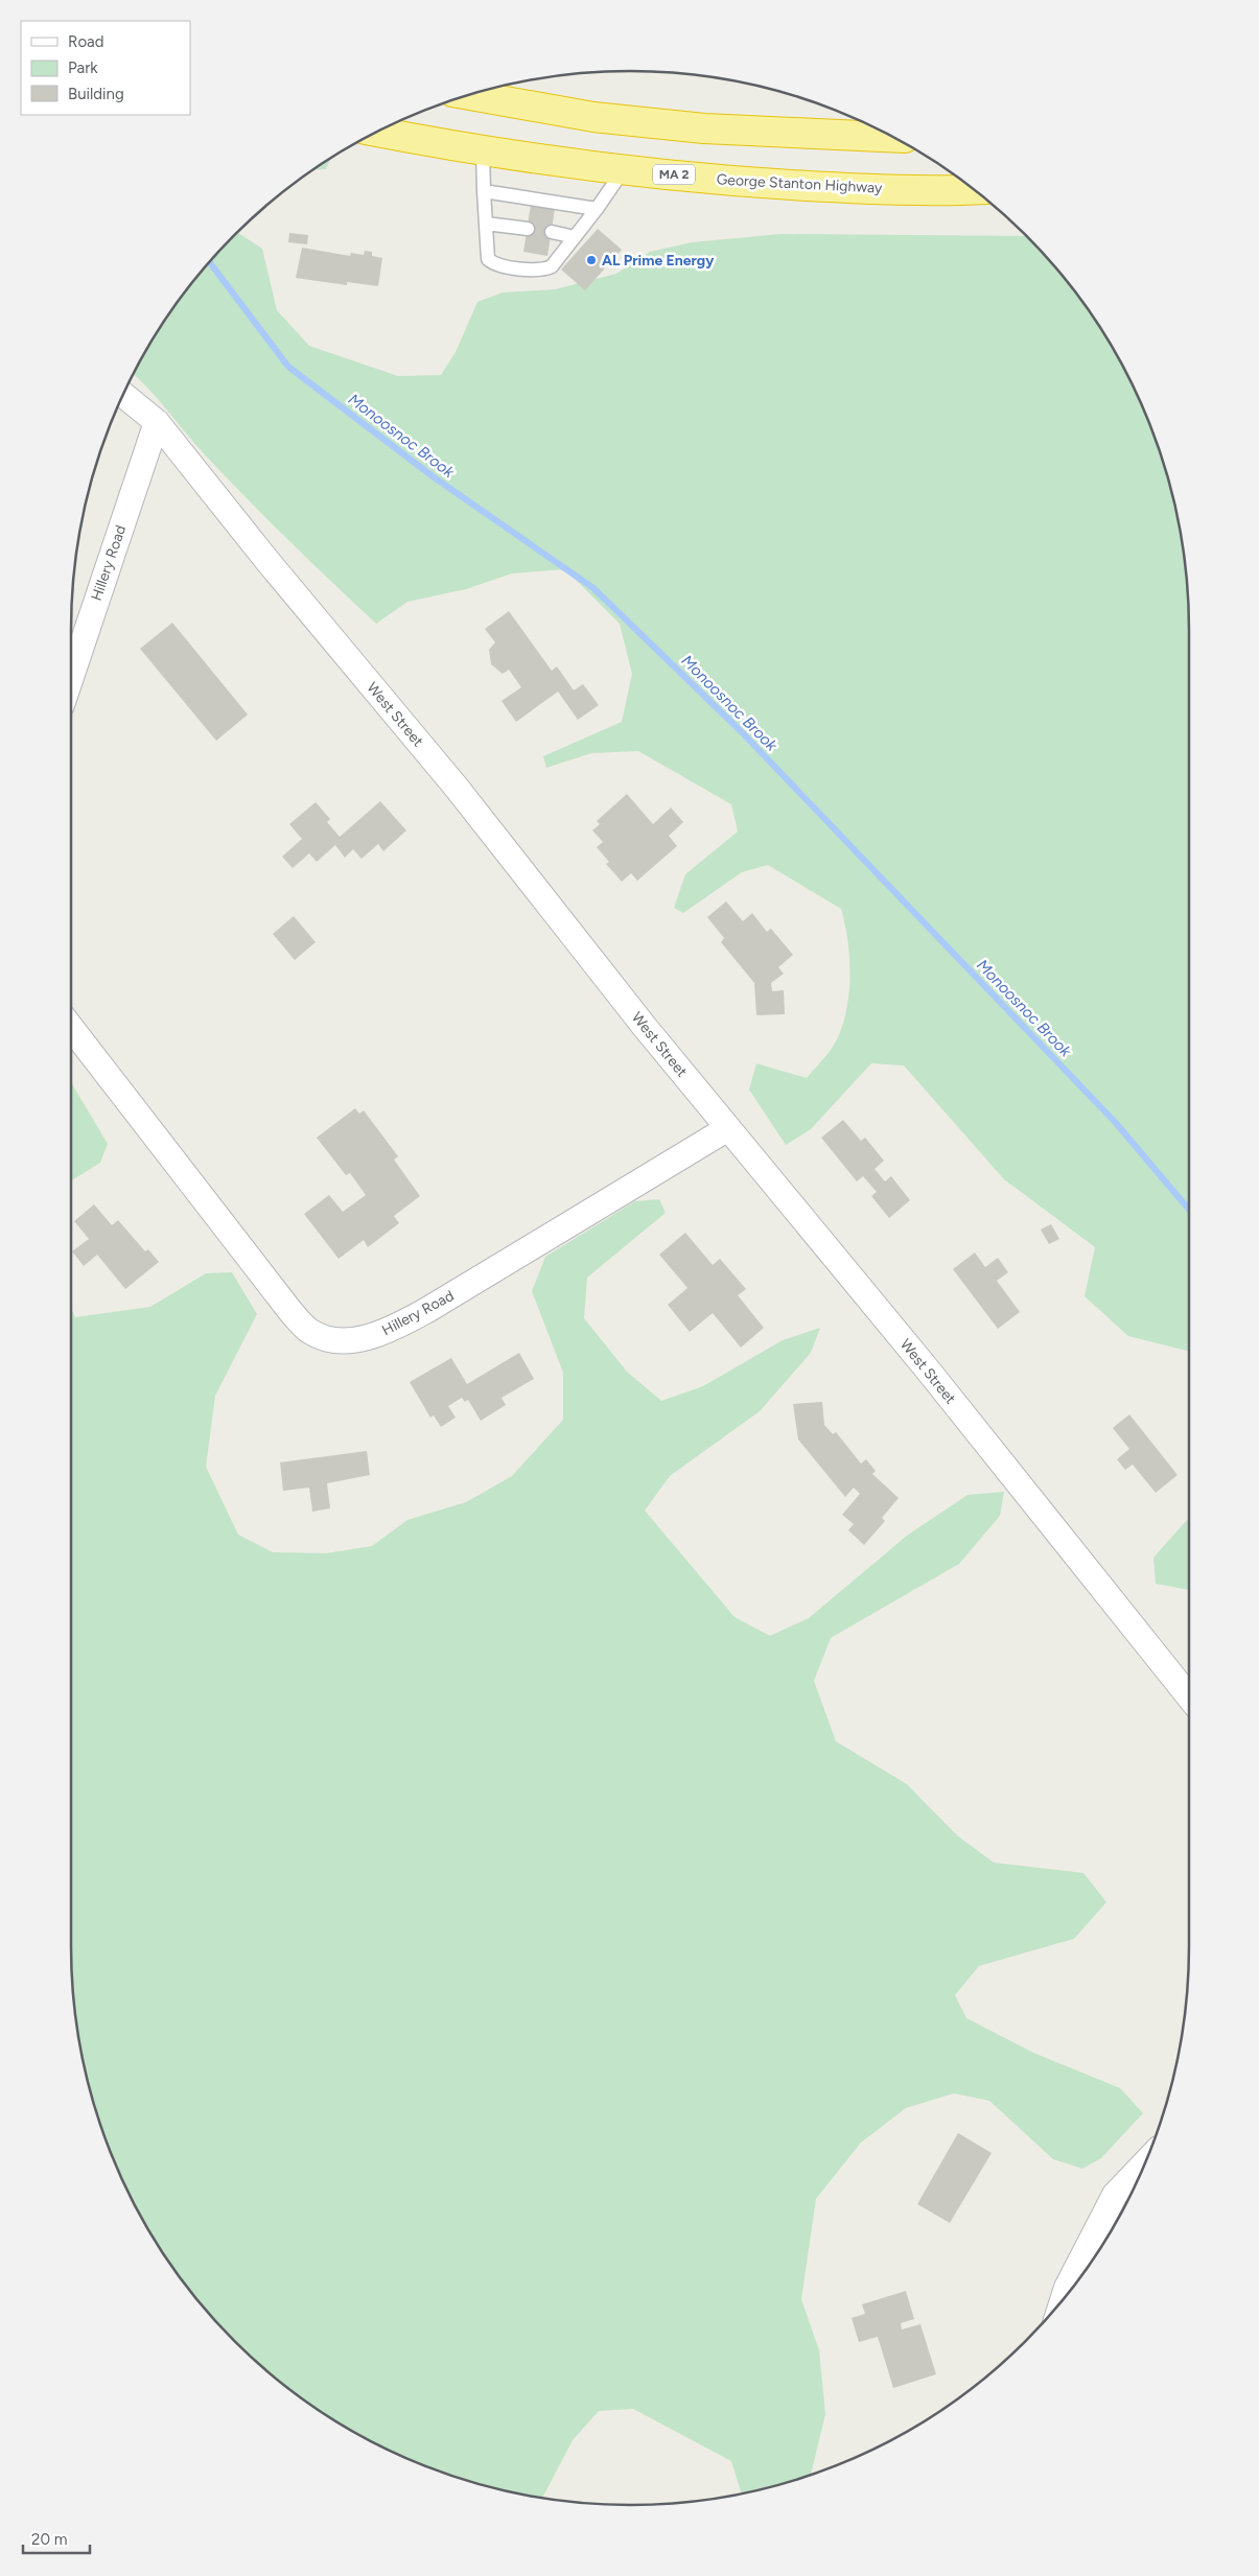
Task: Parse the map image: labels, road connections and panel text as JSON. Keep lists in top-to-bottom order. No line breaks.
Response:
{"streets":{"highway":["MA 2","George Stanton Highway"],"street":["Hillery Road","West Street"]},"crossings":[["Hillery Road","West Street"]],"water":["Monoosnoc Brook"],"places":["AL Prime Energy"],"legend":["Road","Park","Building"],"scale_bar":"20 m"}
